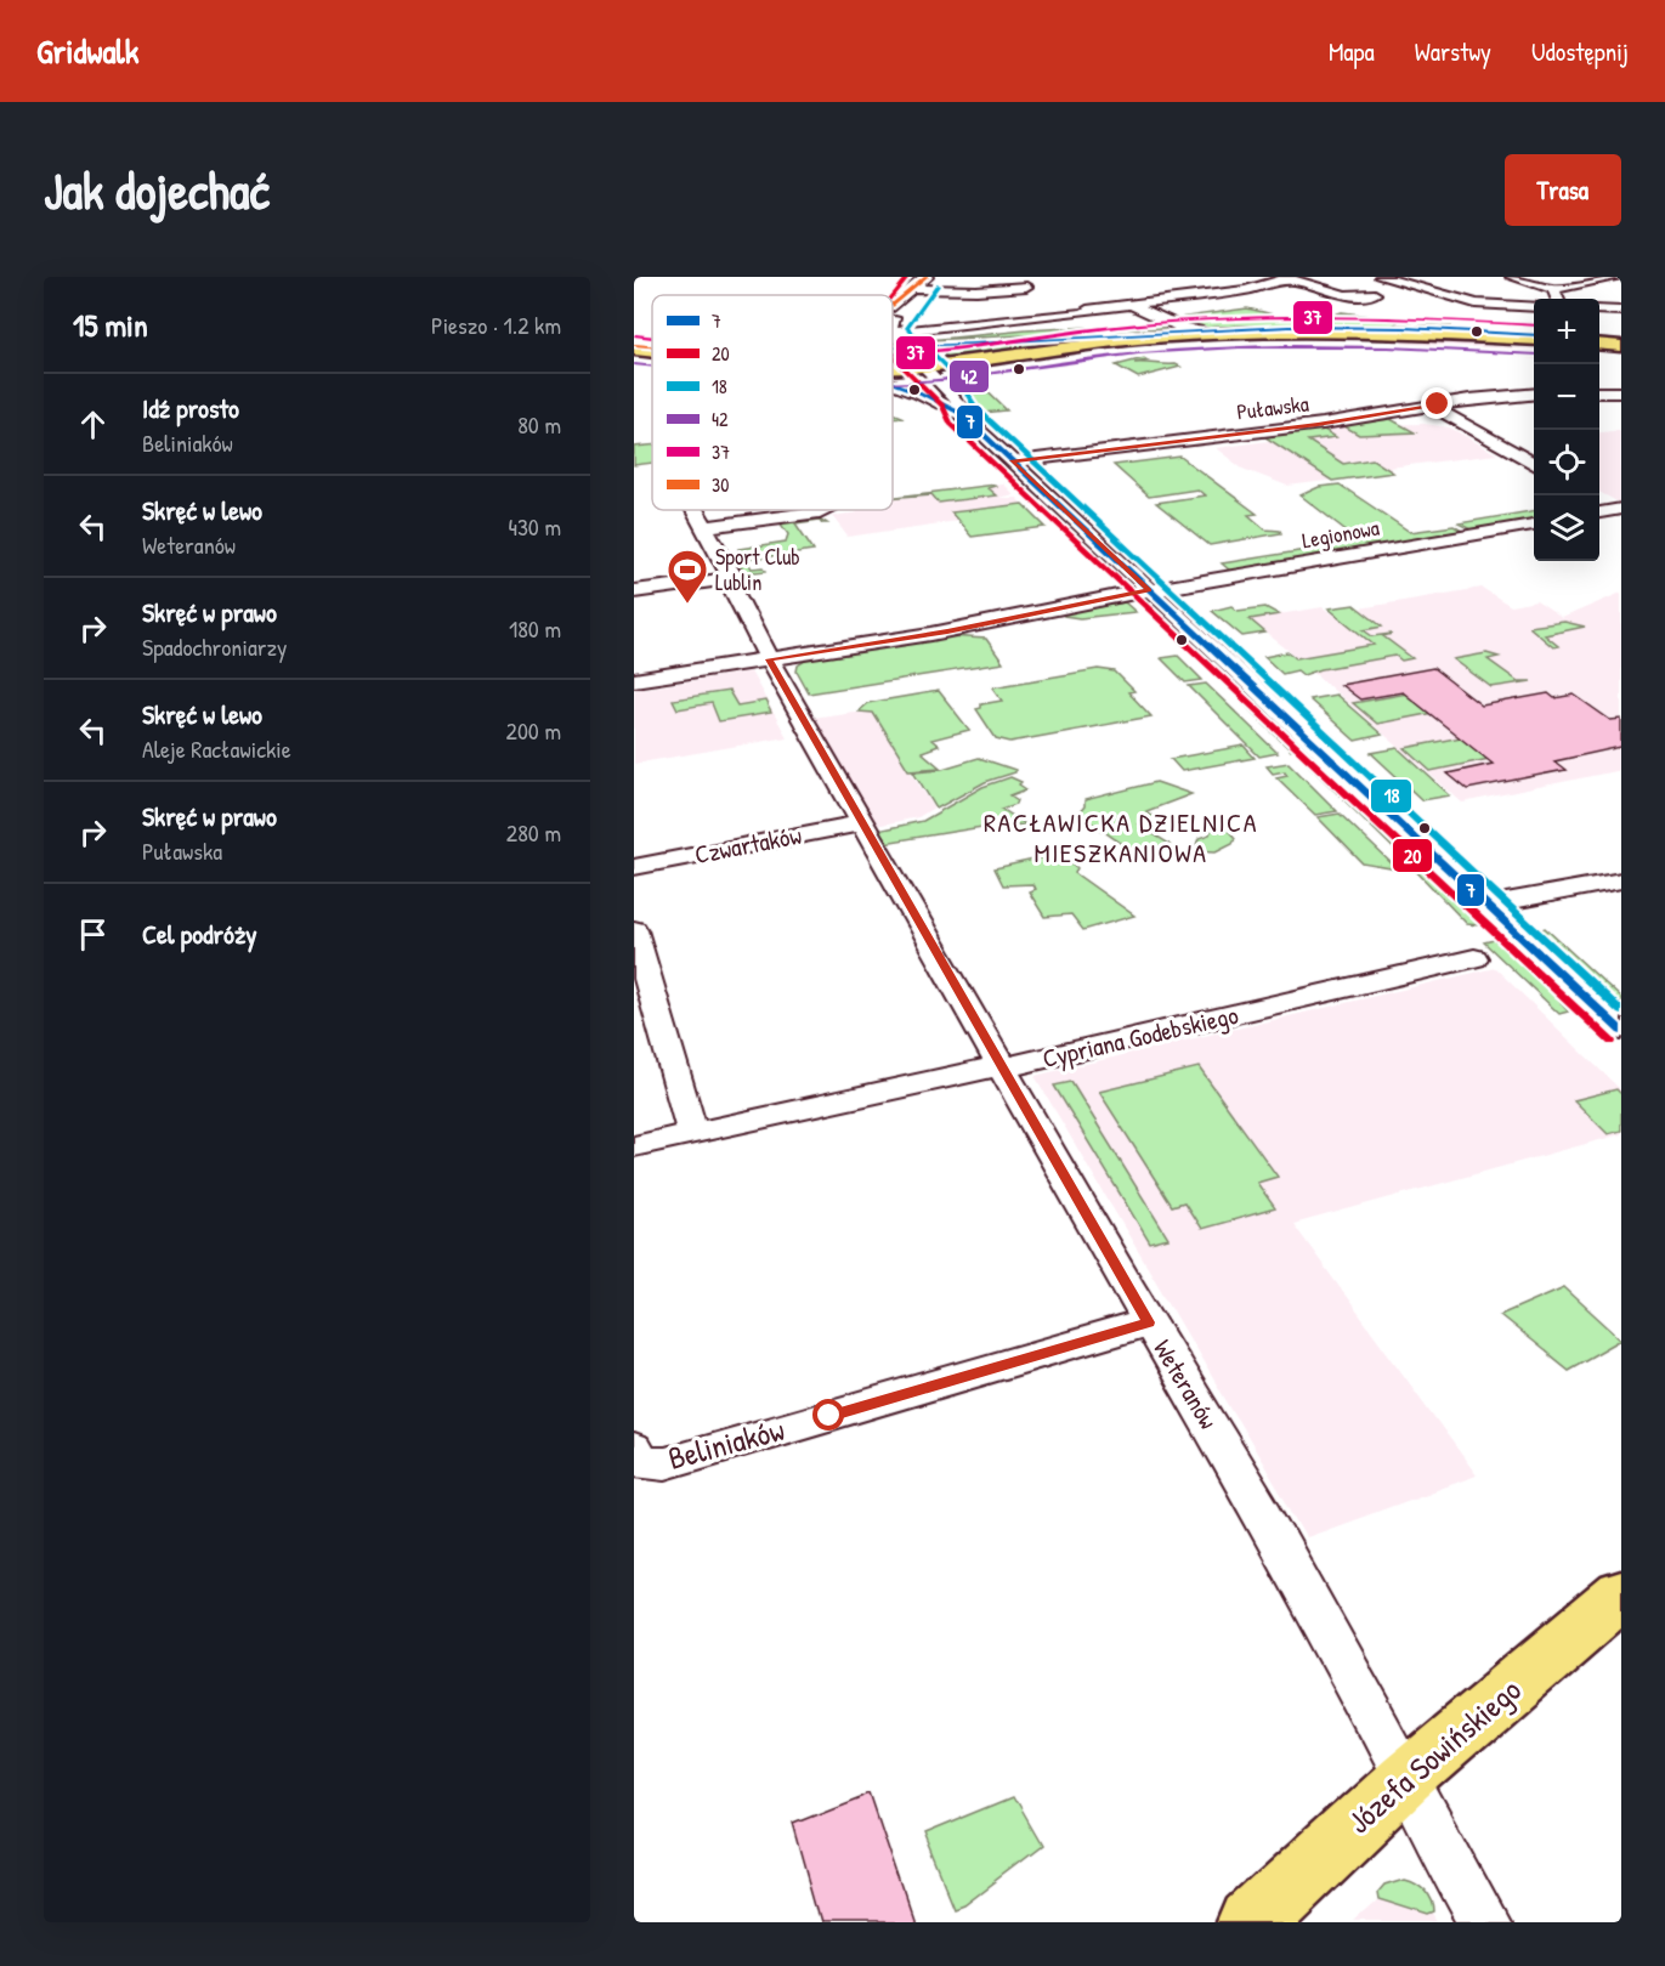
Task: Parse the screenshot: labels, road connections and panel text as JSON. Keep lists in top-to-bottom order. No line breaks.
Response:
{"streets":{"main road":["Józefa Sowińskiego"],"street":["Puławska","Legionowa","Czwartaków","Cypriana Godebskiego","Weteranów","Beliniaków"]},"crossings":[["Legionowa","Weteranów"],["Czwartaków","Weteranów"],["Cypriana Godebskiego","Weteranów"],["Weteranów","Beliniaków"],["Weteranów","Józefa Sowińskiego"]],"districts":["RACŁAWICKA DZIELNICA MIESZKANIOWA"],"places":{"sports":["Sport Club Lublin"]},"lines":["transit line 20","transit line 30","transit line 18","transit line 37","transit line 7","transit line 42"],"legend":["7","20","18","42","37","30"],"page":{"header":"Gridwalk","nav":["Mapa","Warstwy","Udostępnij"],"buttons":"Trasa","title":"Jak dojechać","heading":["15 min","Pieszo · 1.2 km"],"map_buttons":["+","−"],"list":[["Idź prosto","Beliniaków","80 m"],["Skręć w lewo","Weteranów","430 m"],["Skręć w prawo","Spadochroniarzy","180 m"],["Skręć w lewo","Aleje Racławickie","200 m"],["Skręć w prawo","Puławska","280 m"],"Cel podróży"]}}
